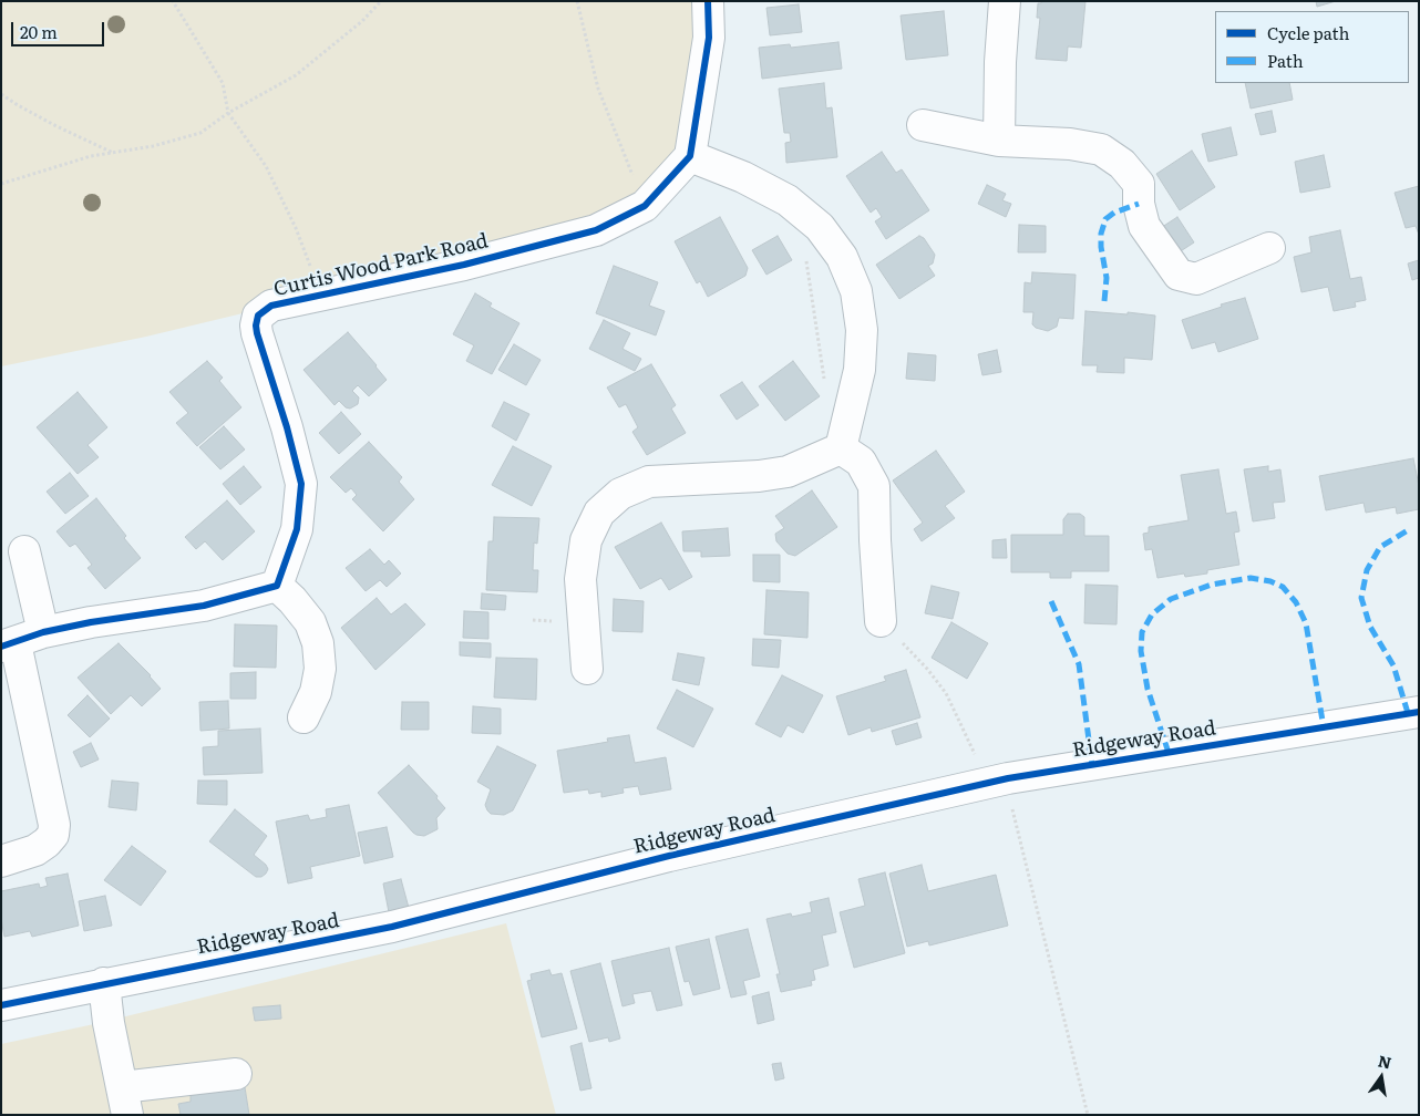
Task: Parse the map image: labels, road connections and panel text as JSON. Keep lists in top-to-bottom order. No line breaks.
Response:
{"streets":{"street":["Curtis Wood Park Road","Ridgeway Road"]},"legend":["Cycle path","Path"],"scale_bar":"20 m","north":"top"}
